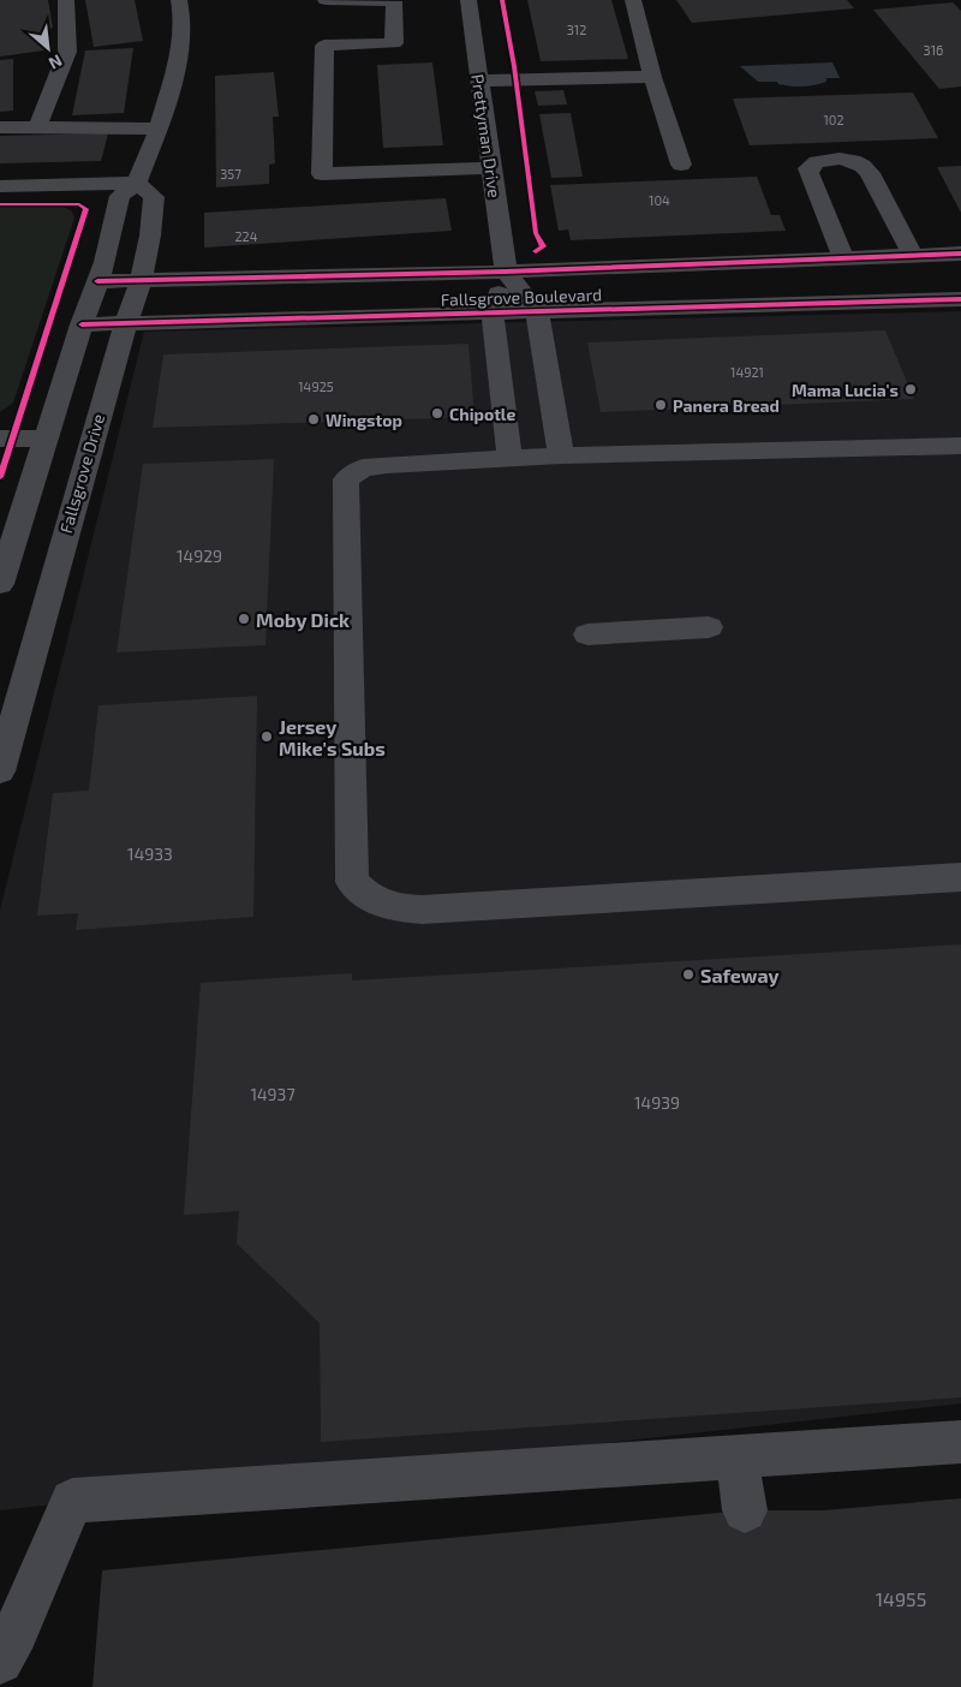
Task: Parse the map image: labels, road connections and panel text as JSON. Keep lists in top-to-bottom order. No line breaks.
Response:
{"streets":{"street":["Prettyman Drive","Fallsgrove Boulevard","Fallsgrove Drive"]},"crossings":[["Prettyman Drive","Fallsgrove Boulevard"],["Fallsgrove Boulevard","Fallsgrove Drive"]],"places":["Mama Lucia's","Panera Bread","Chipotle","Wingstop","Moby Dick","Jersey Mike's Subs","Safeway"],"house_numbers":["312","316","102","357","104","224","14921","14925","14929","14933","14937","14939","14955"],"north":"bottom right"}
